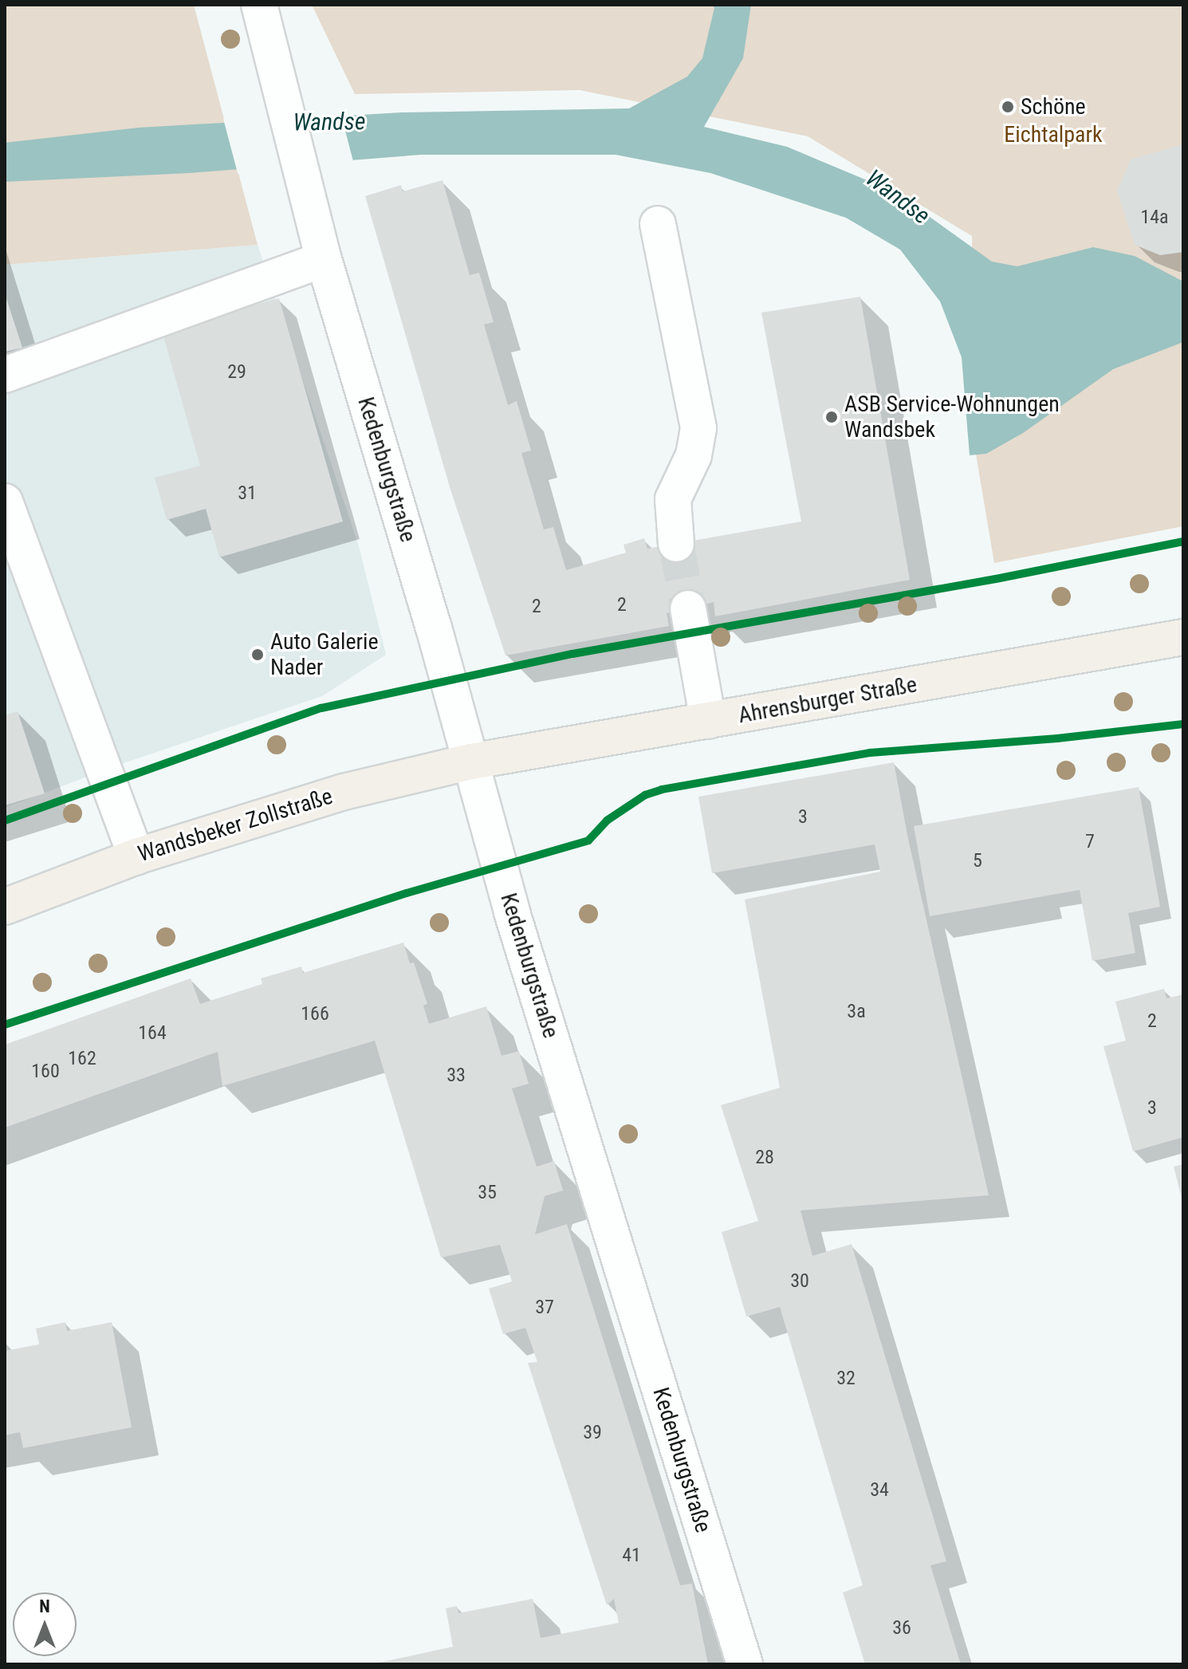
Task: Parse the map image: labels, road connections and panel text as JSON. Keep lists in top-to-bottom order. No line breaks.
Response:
{"streets":{"main road":["Ahrensburger Straße","Wandsbeker Zollstraße"],"street":["Kedenburgstraße"]},"crossings":[["Kedenburgstraße","Ahrensburger Straße"],["Kedenburgstraße","Wandsbeker Zollstraße"],["Ahrensburger Straße","Wandsbeker Zollstraße"]],"water":["Wandse"],"parks":["Eichtalpark"],"places":["Schöne","ASB Service-Wohnungen Wandsbek","Auto Galerie Nader"],"house_numbers":["14a","29","31","2","2","3","7","5","3a","166","2","164","162","160","33","3","28","35","30","37","32","39","34","41","36"],"north":"top"}
